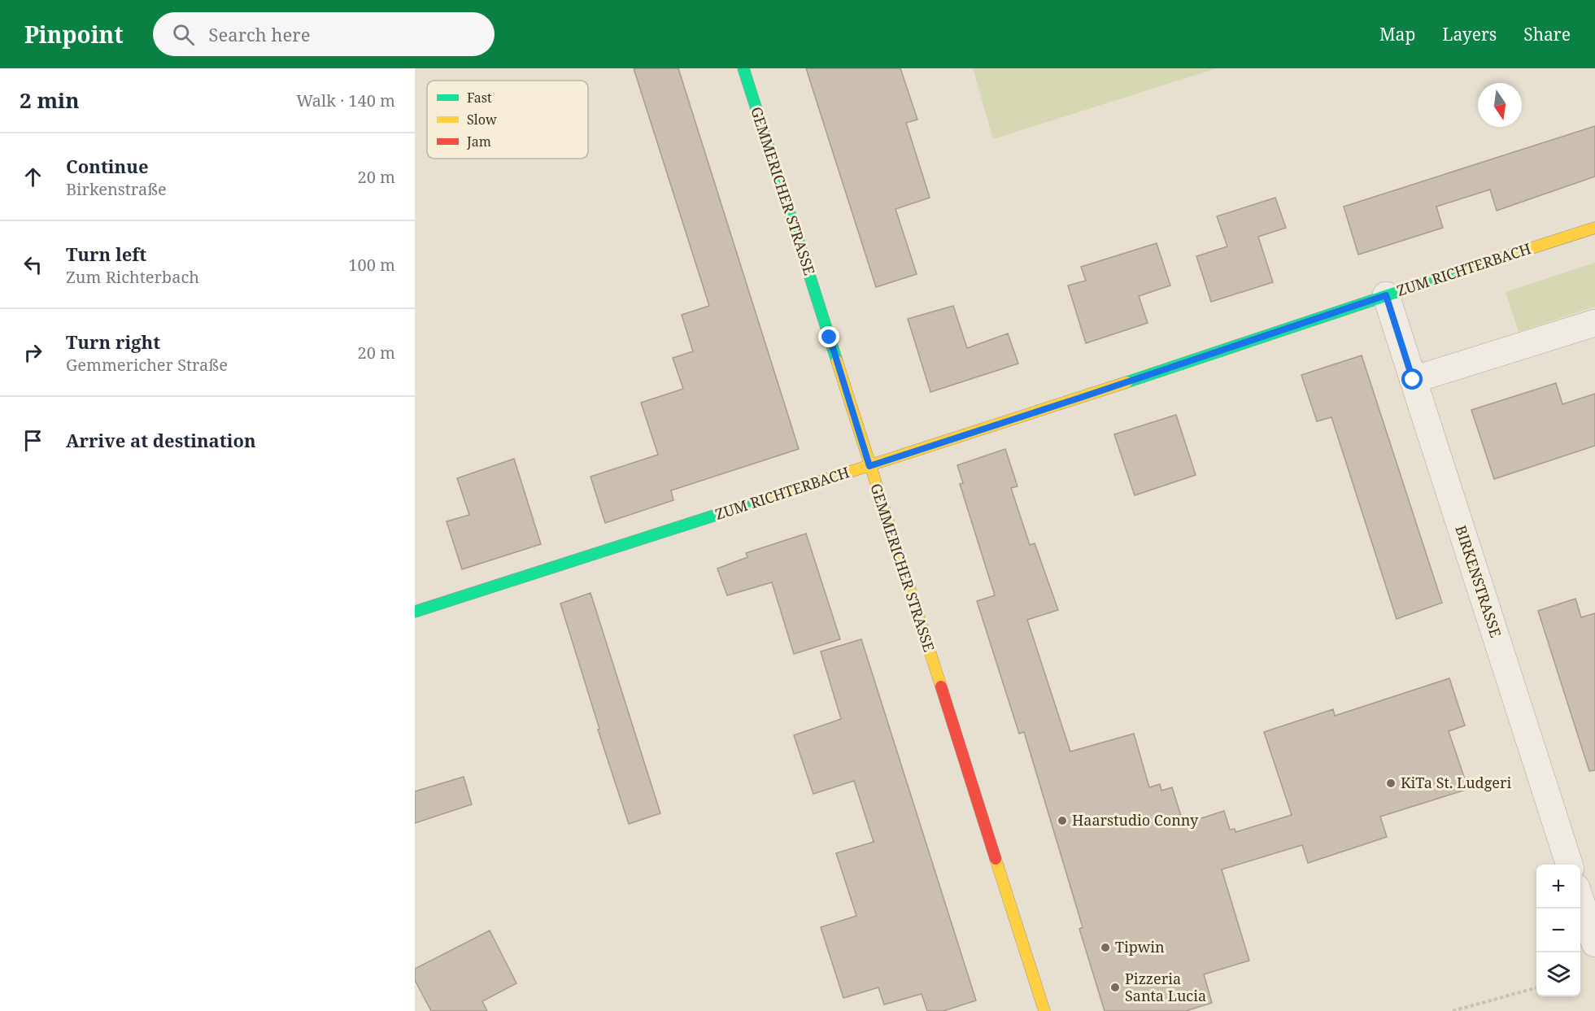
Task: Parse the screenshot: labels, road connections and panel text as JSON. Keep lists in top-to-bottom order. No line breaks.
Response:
{"streets":{"street":["GEMMERICHER STRASSE","ZUM RICHTERBACH","BIRKENSTRASSE"]},"crossings":[["GEMMERICHER STRASSE","ZUM RICHTERBACH"],["ZUM RICHTERBACH","BIRKENSTRASSE"]],"places":["KiTa St. Ludgeri","Haarstudio Conny","Tipwin","Pizzeria Santa Lucia"],"legend":["Fast","Slow","Jam"],"north":"bottom","page":{"header":"Pinpoint","search":"Search here","nav":["Map","Layers","Share"],"heading":["2 min","Walk · 140 m"],"list":[["Continue","Birkenstraße","20 m"],["Turn left","Zum Richterbach","100 m"],["Turn right","Gemmericher Straße","20 m"],"Arrive at destination"],"map_buttons":["+","−"]}}
